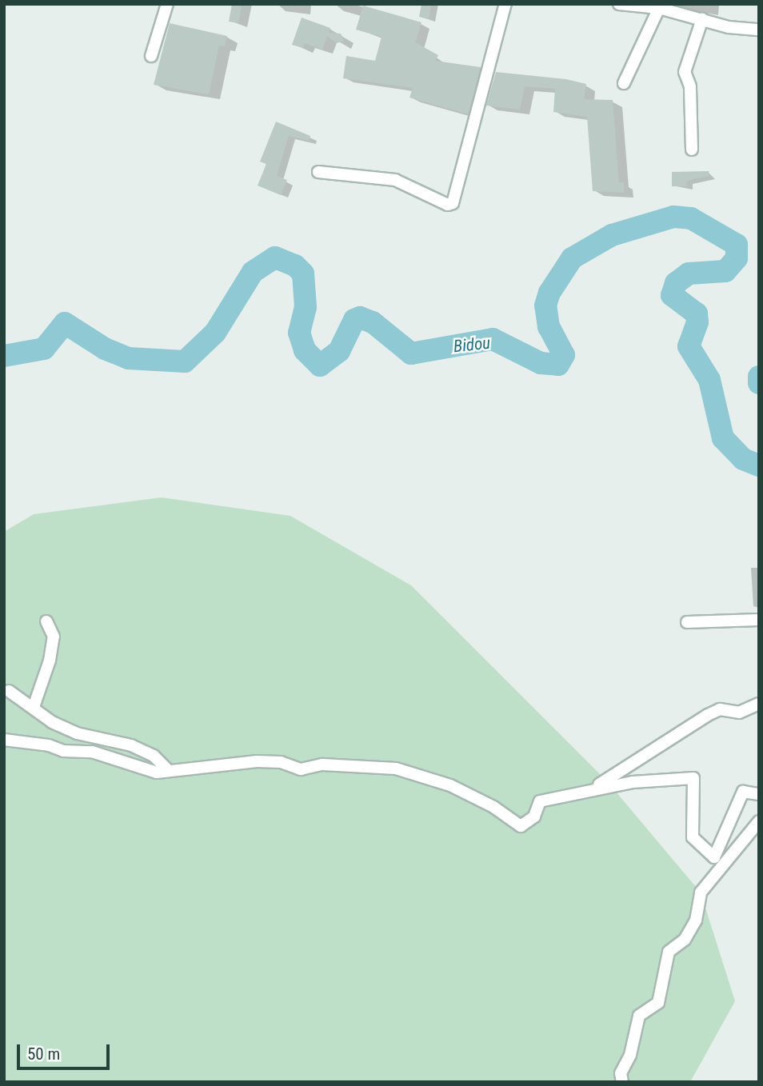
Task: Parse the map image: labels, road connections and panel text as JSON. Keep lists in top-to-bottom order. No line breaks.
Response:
{"water":["Bidou"],"scale_bar":"50 m"}
